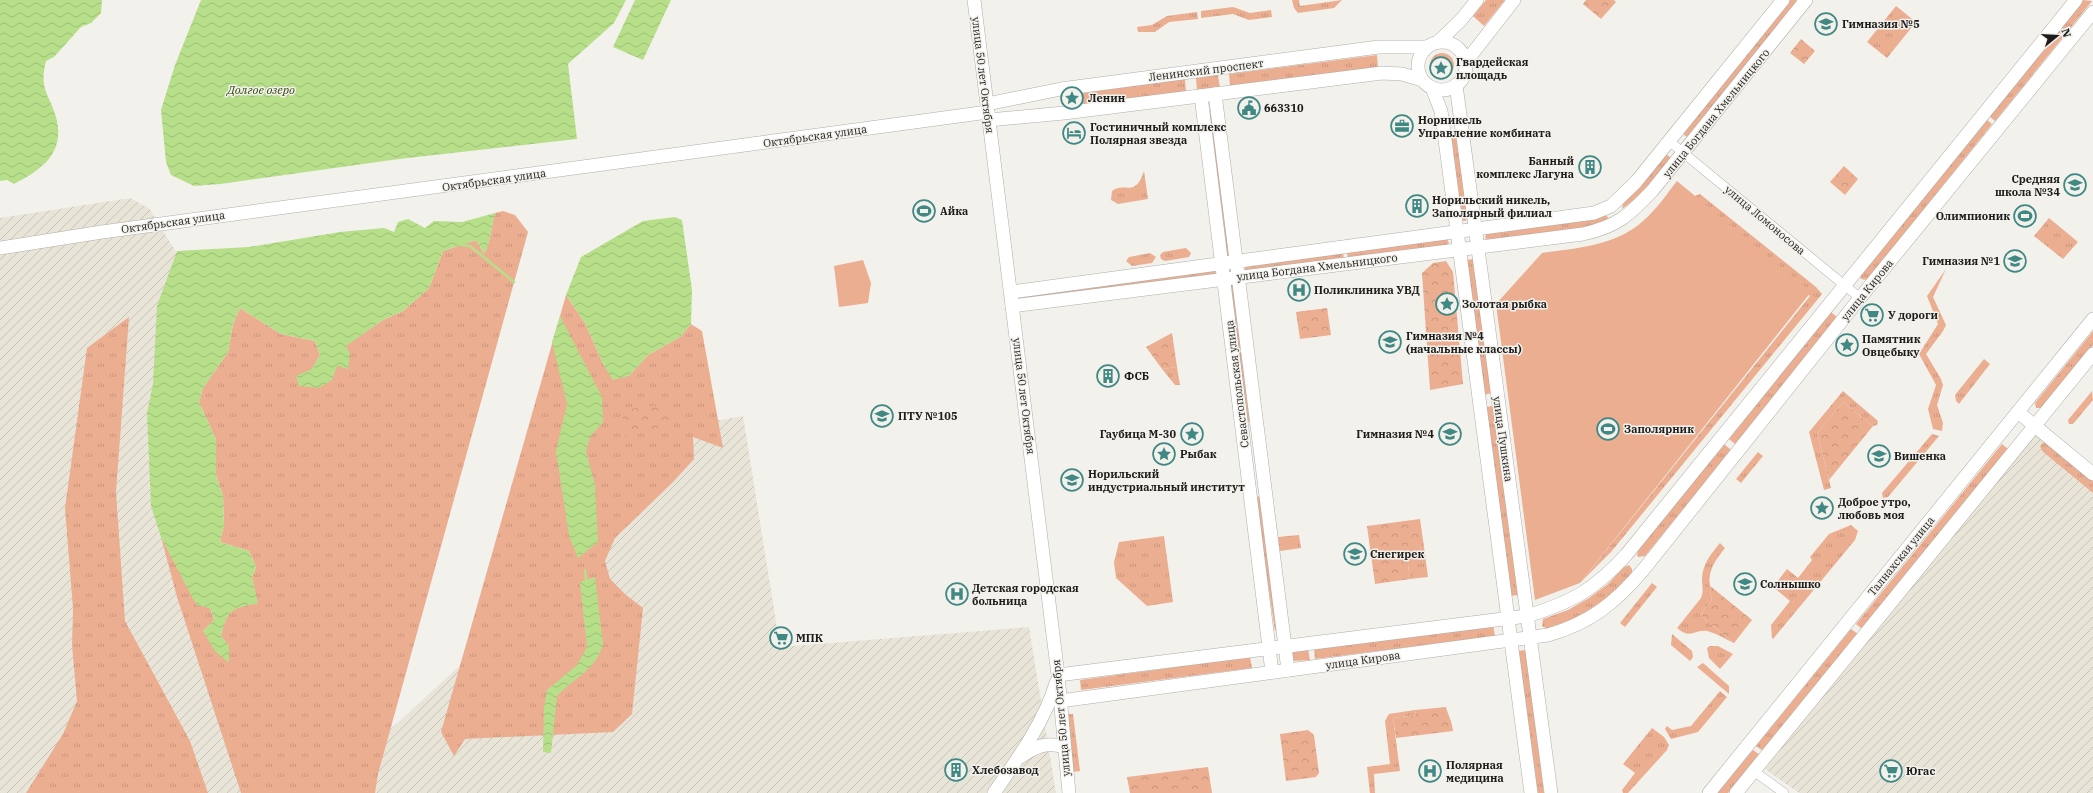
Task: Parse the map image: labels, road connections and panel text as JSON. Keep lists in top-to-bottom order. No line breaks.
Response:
{"streets":{"street":["Ленинский проспект","улица 50 лет Октября","улица Богдана Хмельницкого","Октябрьская улица","улица Ломоносова","улица Кирова","Севастопольская улица","улица Пушкина","Талнахская улица"]},"crossings":[["Ленинский проспект","улица 50 лет Октября"],["Ленинский проспект","Октябрьская улица"],["Ленинский проспект","улица Пушкина"],["улица 50 лет Октября","улица Богдана Хмельницкого"],["улица 50 лет Октября","Октябрьская улица"],["улица 50 лет Октября","улица Кирова"],["улица Богдана Хмельницкого","улица Ломоносова"],["улица Богдана Хмельницкого","Севастопольская улица"],["улица Богдана Хмельницкого","улица Пушкина"],["улица Ломоносова","улица Кирова"],["улица Кирова","Севастопольская улица"],["улица Кирова","улица Пушкина"]],"water":["Долгое озеро"],"places":{"school or university":["Гимназия №5","Средняя школа №34","Гимназия №1","Гимназия №4 (начальные классы)","ПТУ №105","Гимназия №4","Вишенка","Норильский индустриальный институт","Снегирек","Солнышко"],"place":["Гвардейская площадь","Ленин","Золотая рыбка","Памятник Овцебыку","Гаубица М-30","Рыбак","Доброе утро, любовь моя"],"public building":["663310"],"office":["Норникель Управление комбината"],"hotel":["Гостиничный комплекс Полярная звезда"],"building":["Банный комплекс Лагуна","Норильский никель, Заполярный филиал","ФСБ","Хлебозавод"],"sports":["Айка","Олимпионик","Заполярник"],"hospital":["Поликлиника УВД","Детская городская больница","Полярная медицина"],"supermarket":["У дороги","МПК","Югас"]},"north":"right"}
